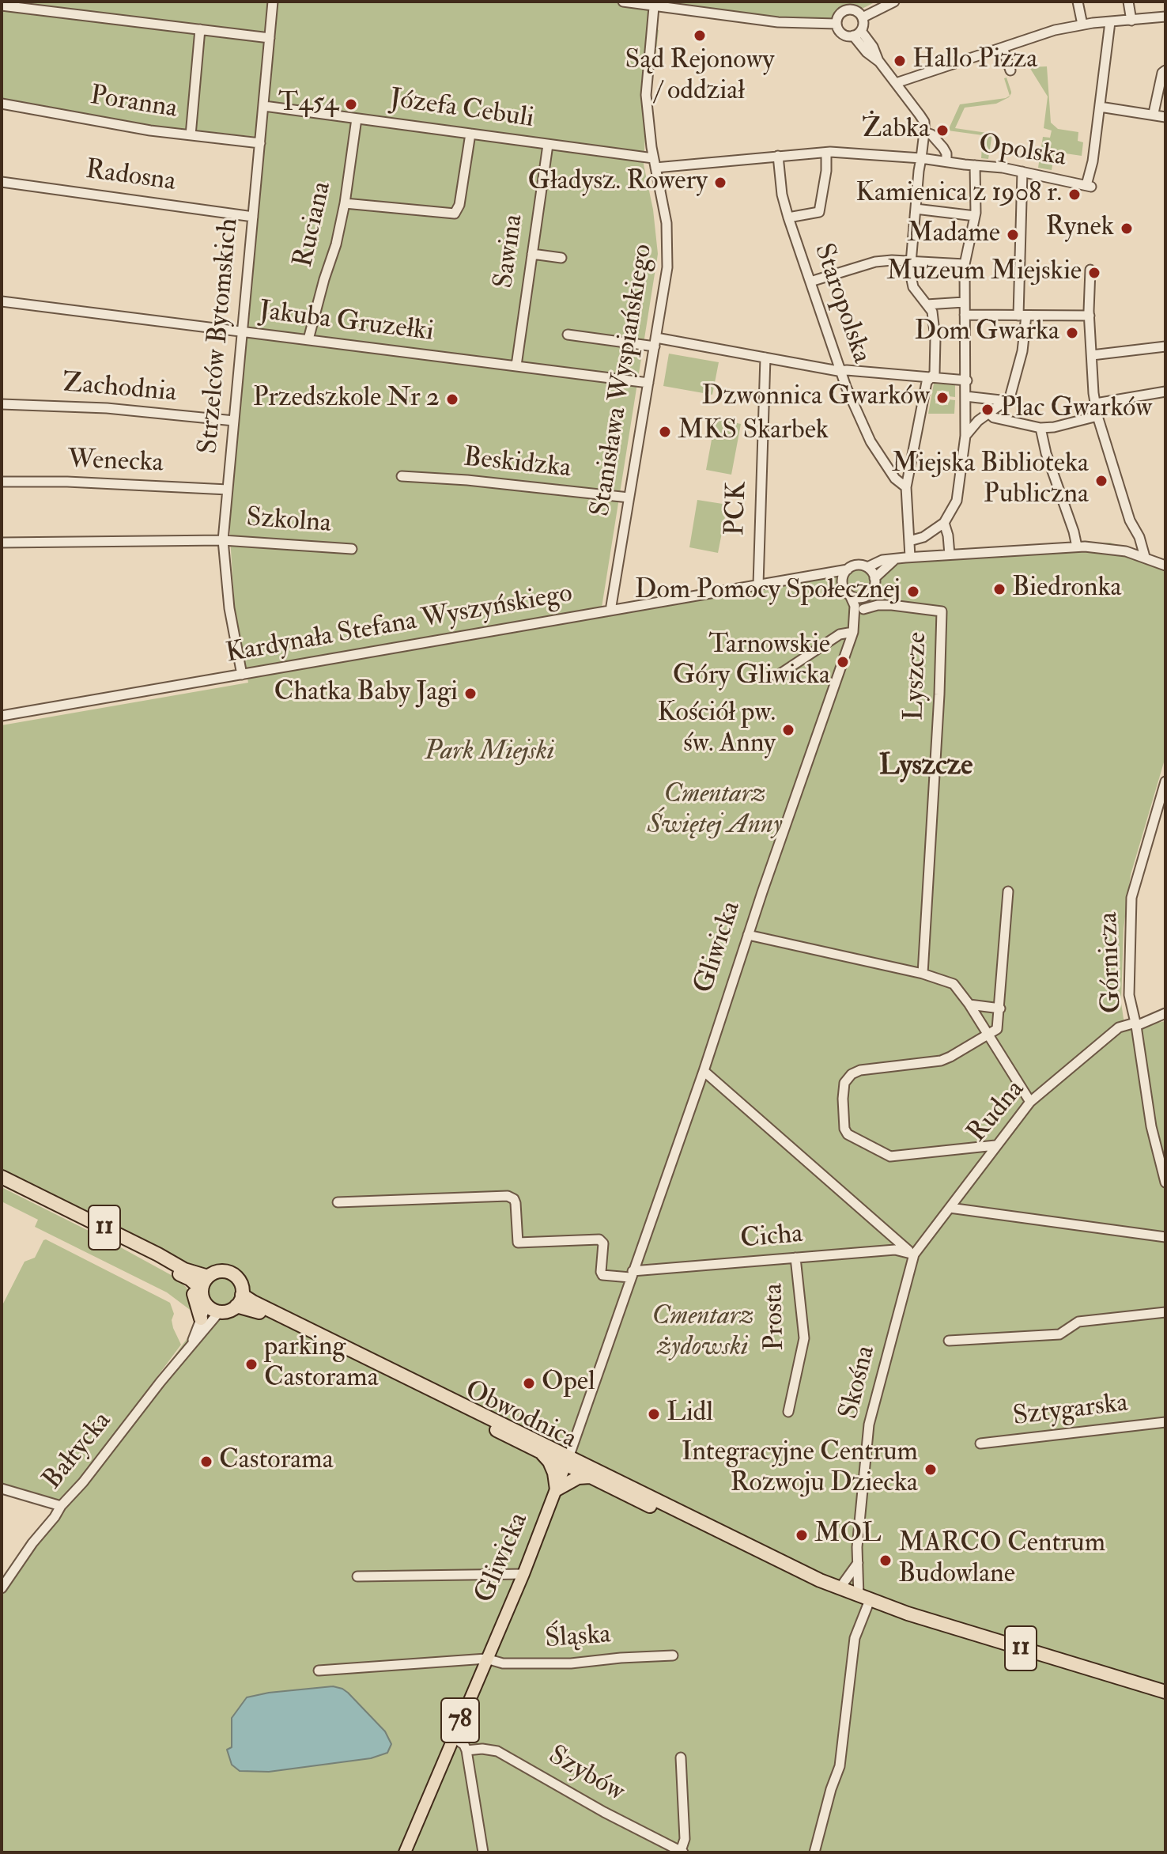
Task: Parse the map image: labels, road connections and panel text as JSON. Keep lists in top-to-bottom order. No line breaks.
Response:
{"streets":{"highway":["11","Obwodnica"],"main road":["Gliwicka","78"],"street":["Poranna","Józefa Cebuli","Opolska","Radosna","Ruciana","Sawina","Staropolska","Jakuba Gruzełki","Strzelców Bytomskich","Stanisława Wyspiańskiego","Zachodnia","Wenecka","Beskidzka","PCK","Szkolna","Kardynała Stefana Wyszyńskiego","Lyszcze","Górnicza","Rudna","Cicha","Prosta","Skośna","Sztygarska","Bałtycka","Śląska","Szybów"]},"crossings":[["Poranna","Strzelców Bytomskich"],["Józefa Cebuli","Opolska"],["Józefa Cebuli","Ruciana"],["Józefa Cebuli","Sawina"],["Józefa Cebuli","Staropolska"],["Józefa Cebuli","Strzelców Bytomskich"],["Józefa Cebuli","Stanisława Wyspiańskiego"],["Radosna","Strzelców Bytomskich"],["Ruciana","Jakuba Gruzełki"],["Sawina","Jakuba Gruzełki"],["Jakuba Gruzełki","Strzelców Bytomskich"],["Jakuba Gruzełki","Stanisława Wyspiańskiego"],["Strzelców Bytomskich","Zachodnia"],["Strzelców Bytomskich","Wenecka"],["Strzelców Bytomskich","Szkolna"],["Strzelców Bytomskich","Kardynała Stefana Wyszyńskiego"],["Stanisława Wyspiańskiego","Beskidzka"],["Stanisława Wyspiańskiego","Kardynała Stefana Wyszyńskiego"],["PCK","Kardynała Stefana Wyszyńskiego"],["Kardynała Stefana Wyszyńskiego","Gliwicka"],["Lyszcze","Gliwicka"],["Gliwicka","Cicha"],["Gliwicka","Obwodnica"],["Gliwicka","Śląska"],["Górnicza","Rudna"],["Rudna","Cicha"],["Rudna","Skośna"],["11","Obwodnica"],["11","Bałtycka"],["Cicha","Prosta"],["Cicha","Skośna"],["Skośna","Obwodnica"],["Obwodnica","Bałtycka"]],"districts":["Lyszcze"],"parks":["Park Miejski","Cmentarz Świętej Anny","Cmentarz żydowski"],"places":["Sąd Rejonowy / oddział","Hallo Pizza","T454","Żabka","Gładysz. Rowery","Kamienica z 1908 r.","Rynek","Madame","Muzeum Miejskie","Dom Gwarka","Dzwonnica Gwarków","Przedszkole Nr 2","Plac Gwarków","MKS Skarbek","Miejska Biblioteka Publiczna","Biedronka","Dom Pomocy Społecznej","Tarnowskie Góry Gliwicka","Chatka Baby Jagi","Kościół pw. św. Anny","parking Castorama","Opel","Lidl","Castorama","Integracyjne Centrum Rozwoju Dziecka","MOL","MARCO Centrum Budowlane"]}
